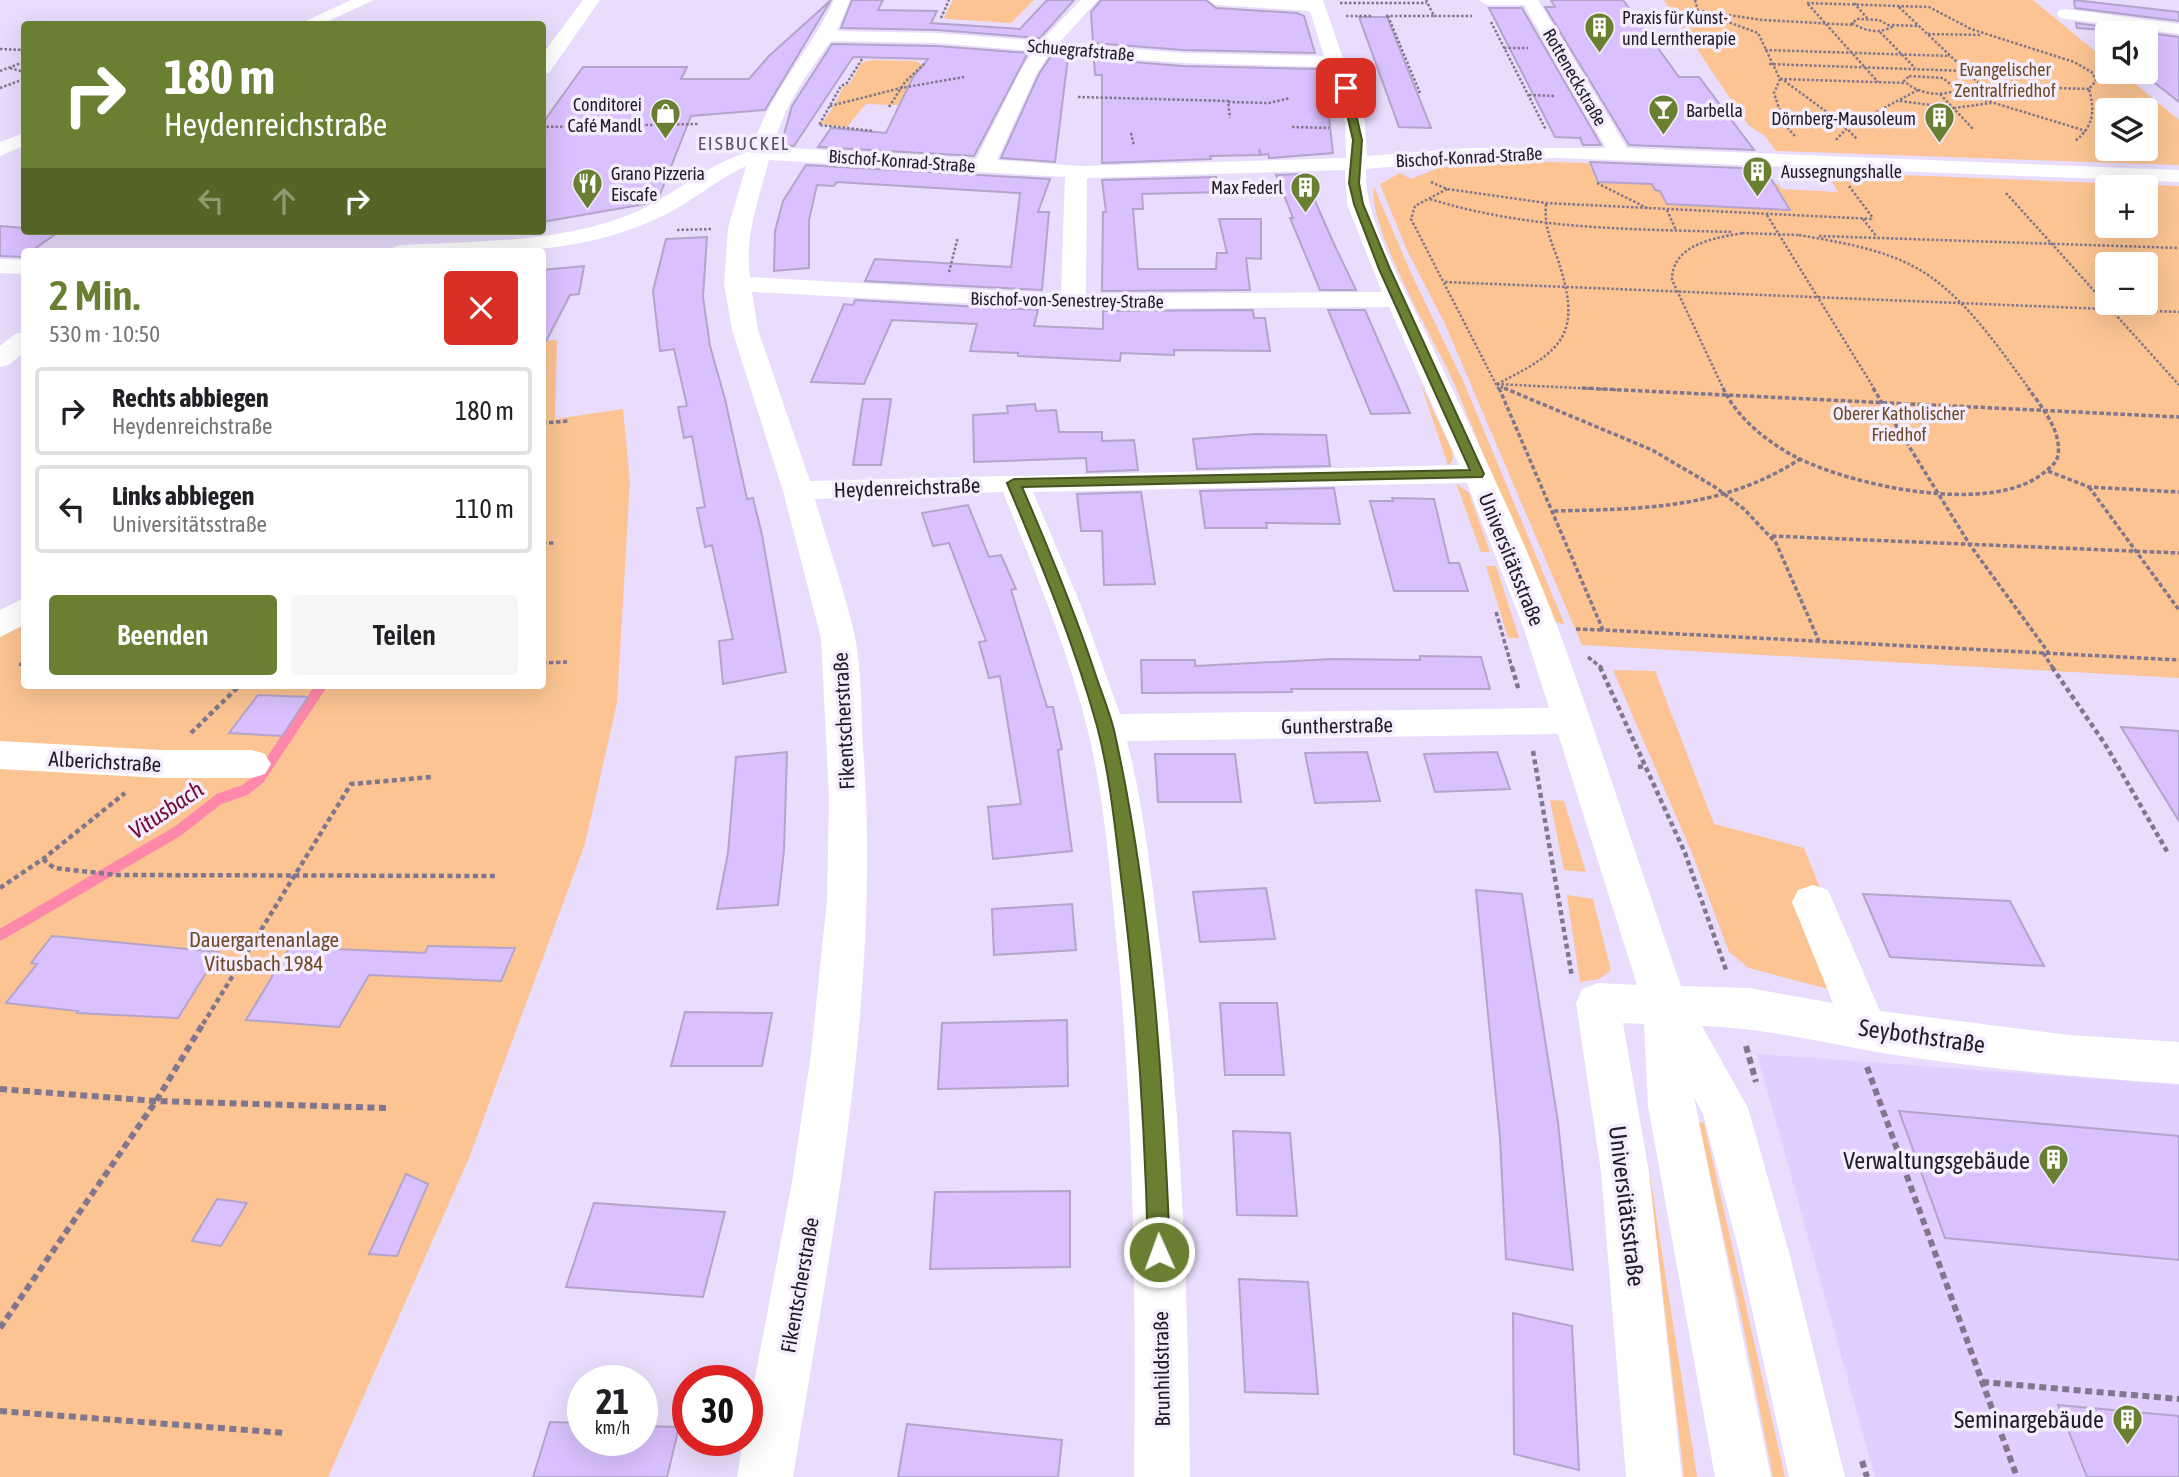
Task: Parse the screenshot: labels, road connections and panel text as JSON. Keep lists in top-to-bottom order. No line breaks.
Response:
{"streets":{"street":["Schuegrafstraße","Rotteneckstraße","Bischof-Konrad-Straße","Bischof-von-Senestrey-Straße","Heydenreichstraße","Universitätsstraße","Fikentscherstraße","Guntherstraße","Alberichstraße","Seybothstraße","Brunhildstraße"]},"crossings":[["Schuegrafstraße","Universitätsstraße"],["Schuegrafstraße","Fikentscherstraße"],["Rotteneckstraße","Bischof-Konrad-Straße"],["Bischof-Konrad-Straße","Universitätsstraße"],["Bischof-Konrad-Straße","Fikentscherstraße"],["Bischof-von-Senestrey-Straße","Universitätsstraße"],["Bischof-von-Senestrey-Straße","Fikentscherstraße"],["Heydenreichstraße","Universitätsstraße"],["Heydenreichstraße","Fikentscherstraße"],["Heydenreichstraße","Brunhildstraße"],["Universitätsstraße","Guntherstraße"],["Universitätsstraße","Seybothstraße"],["Guntherstraße","Brunhildstraße"]],"districts":["EISBUCKEL"],"water":["Vitusbach"],"parks":["Evangelischer Zentralfriedhof","Oberer Katholischer Friedhof","Dauergartenanlage Vitusbach 1984"],"places":{"building":["Praxis für Kunst- und Lerntherapie","Dörnberg-Mausoleum","Aussegnungshalle","Max Federl","Verwaltungsgebäude","Seminargebäude"],"bar":["Barbella"],"shop":["Conditorei Café Mandl"],"restaurant":["Grano Pizzeria Eiscafe"]},"page":{"map_buttons":["+","−"],"turn":["180 m","Heydenreichstraße"],"heading":["2 Min.","530 m · 10:50"],"list":[{"name":"Rechts abbiegen","note":"Heydenreichstraße","value":"180 m"},{"name":"Links abbiegen","note":"Universitätsstraße","value":"110 m"}],"buttons":["Beenden","Teilen"],"speed":"21 km/h","limit":"30"}}
